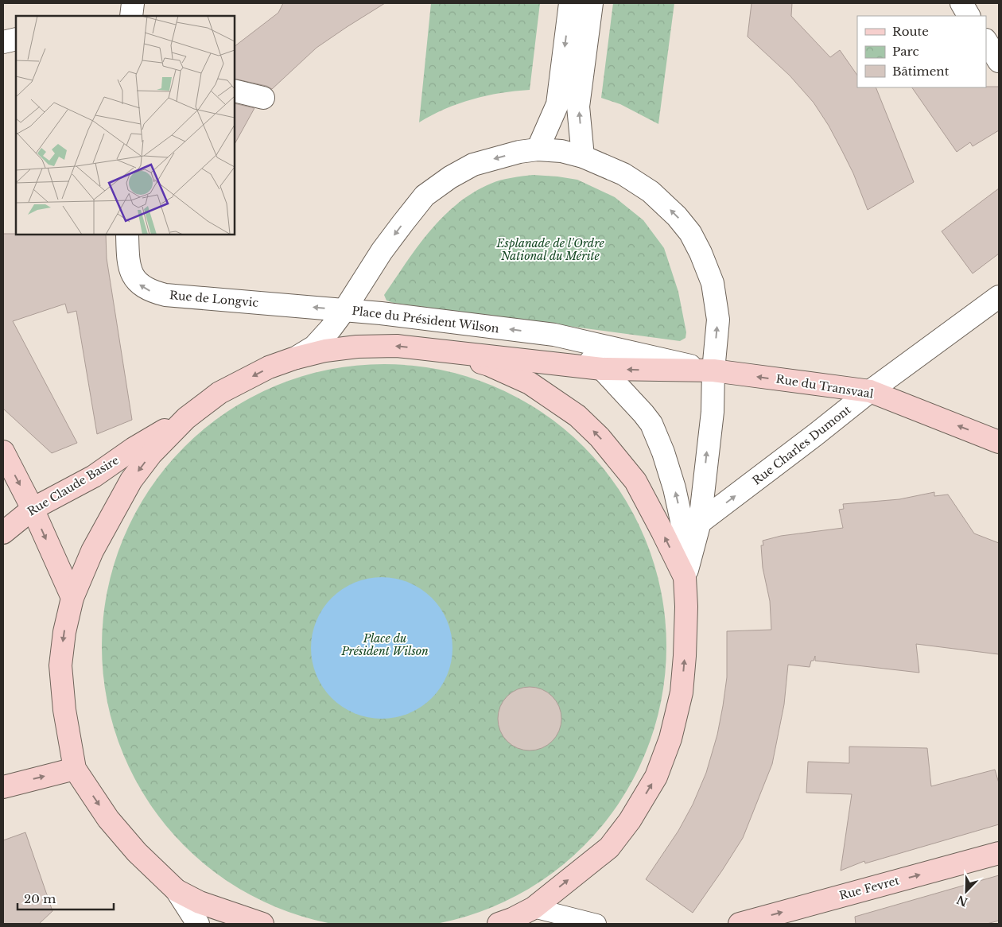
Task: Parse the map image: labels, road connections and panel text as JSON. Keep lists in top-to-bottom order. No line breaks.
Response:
{"streets":{"main road":["Place du Président Wilson","Rue du Transvaal","Rue Claude Basire","Rue Fevret"],"street":["Rue de Longvic","Rue Charles Dumont"]},"crossings":[["Rue de Longvic","Place du Président Wilson"],["Place du Président Wilson","Rue du Transvaal"],["Place du Président Wilson","Rue Charles Dumont"],["Place du Président Wilson","Rue Claude Basire"],["Rue du Transvaal","Rue Charles Dumont"]],"one_way":["Rue de Longvic","Rue du Transvaal","Rue Charles Dumont","Rue Fevret"],"parks":["Esplanade de l'Ordre National du Mérite","Place du Président Wilson"],"legend":["Route","Parc","Bâtiment"],"scale_bar":"20 m","north":"bottom left"}
